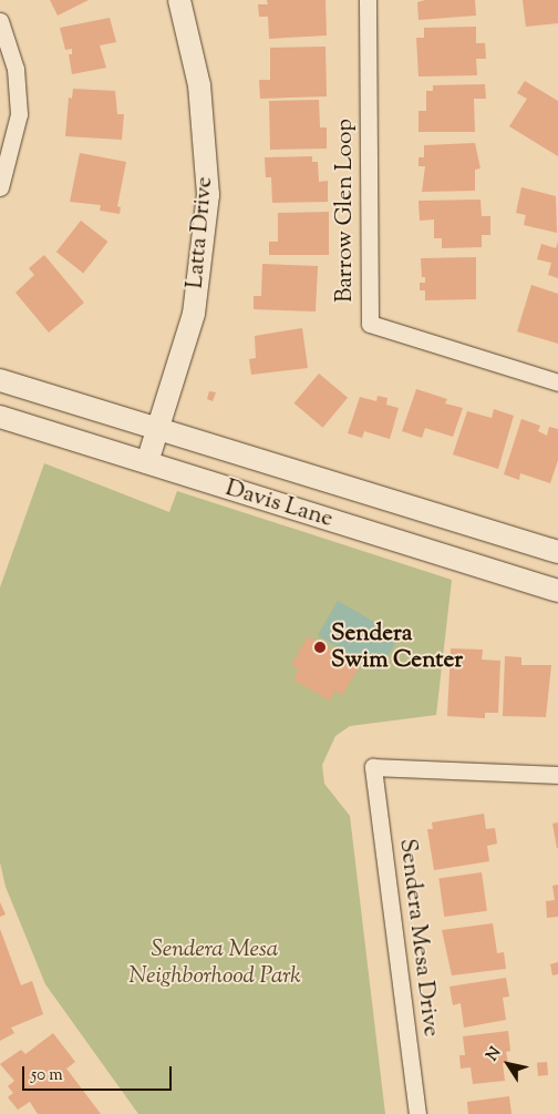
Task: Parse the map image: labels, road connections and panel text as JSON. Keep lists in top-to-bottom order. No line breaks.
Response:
{"streets":{"main road":["Latta Drive","Davis Lane"],"street":["Barrow Glen Loop","Sendera Mesa Drive"]},"crossings":[["Latta Drive","Davis Lane"]],"parks":["Sendera Mesa Neighborhood Park"],"places":["Sendera Swim Center"],"scale_bar":"50 m","north":"top left"}
